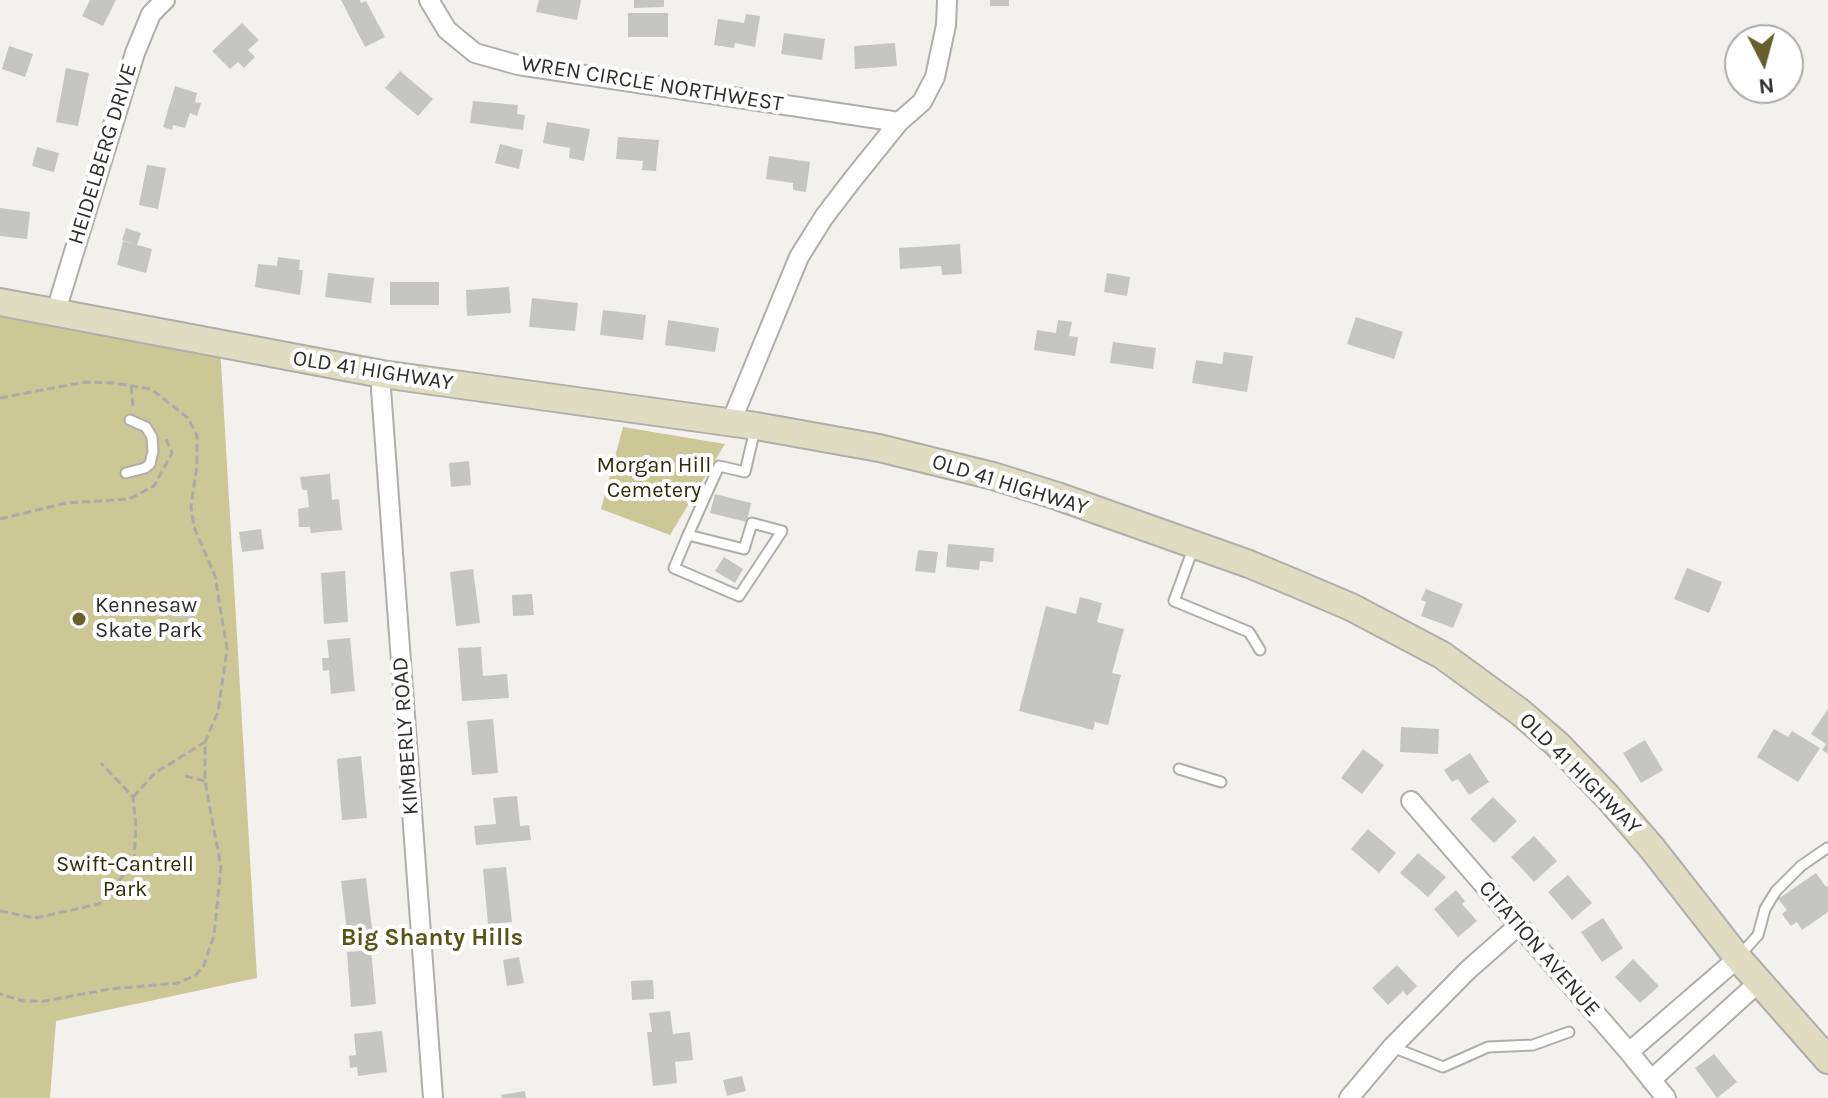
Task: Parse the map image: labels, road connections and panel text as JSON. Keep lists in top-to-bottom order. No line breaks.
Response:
{"streets":{"main road":["OLD 41 HIGHWAY"],"street":["WREN CIRCLE NORTHWEST","HEIDELBERG DRIVE","KIMBERLY ROAD","CITATION AVENUE"]},"crossings":[["HEIDELBERG DRIVE","OLD 41 HIGHWAY"],["OLD 41 HIGHWAY","KIMBERLY ROAD"]],"districts":["Big Shanty Hills"],"parks":["Morgan Hill Cemetery","Swift-Cantrell Park"],"places":["Kennesaw Skate Park"],"north":"bottom"}
